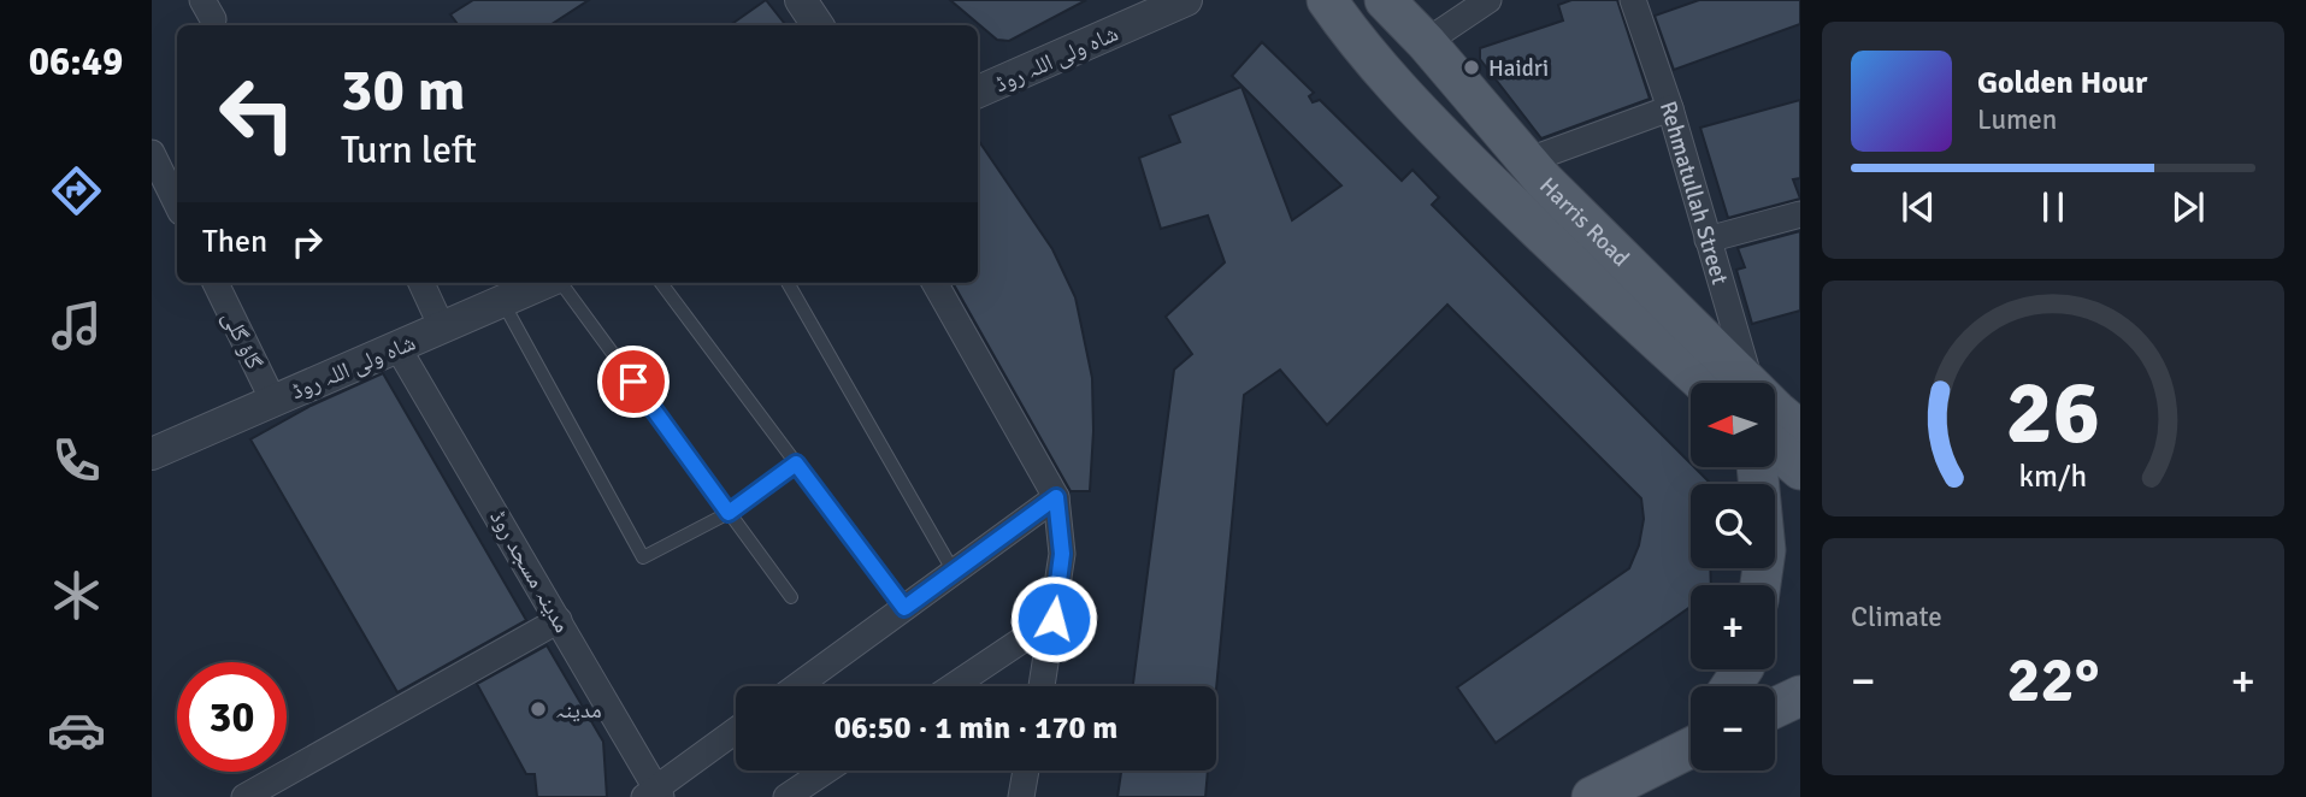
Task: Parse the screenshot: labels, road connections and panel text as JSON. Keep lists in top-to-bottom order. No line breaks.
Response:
{"streets":{"main road":["Harris Road"],"street":["شاہ ولی اللہ روڈ","Rehmatullah Street","گاؤ گلی","مدینہ مسجد روڈ"]},"crossings":[["شاہ ولی اللہ روڈ","گاؤ گلی"],["شاہ ولی اللہ روڈ","مدینہ مسجد روڈ"]],"places":["Haidri","مدینہ"],"north":"left","page":{"tabs":"06:49","turn":["30 m","Turn left"],"song":["Golden Hour","Lumen"],"then":"Then","map_buttons":["+","−"],"tile":"Climate","heat":["−","22°","+"],"limit":"30","trip":"06:50 · 1 min · 170 m","gauge":["26","km/h"]}}
